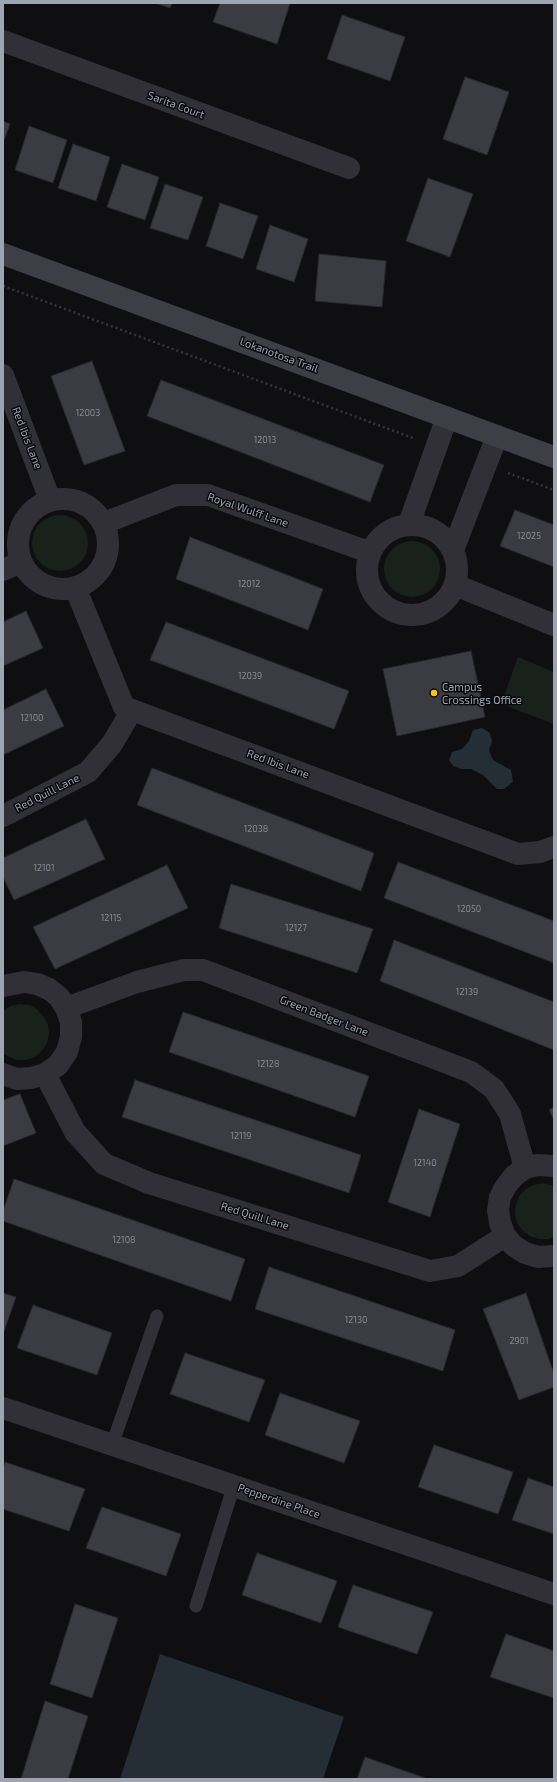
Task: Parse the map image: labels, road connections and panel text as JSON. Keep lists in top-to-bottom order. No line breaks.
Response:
{"streets":{"street":["Sarita Court","Lokanotosa Trail","Red Ibis Lane","Royal Wulff Lane","Red Quill Lane","Green Badger Lane","Pepperdine Place"]},"crossings":[["Red Ibis Lane","Royal Wulff Lane"],["Red Ibis Lane","Red Quill Lane"]],"places":["Campus Crossings Office"],"house_numbers":["12003","12013","12025","12012","12039","12100","12038","12101","12050","12115","12127","12139","12128","12119","12140","12108","12130","2901"]}
